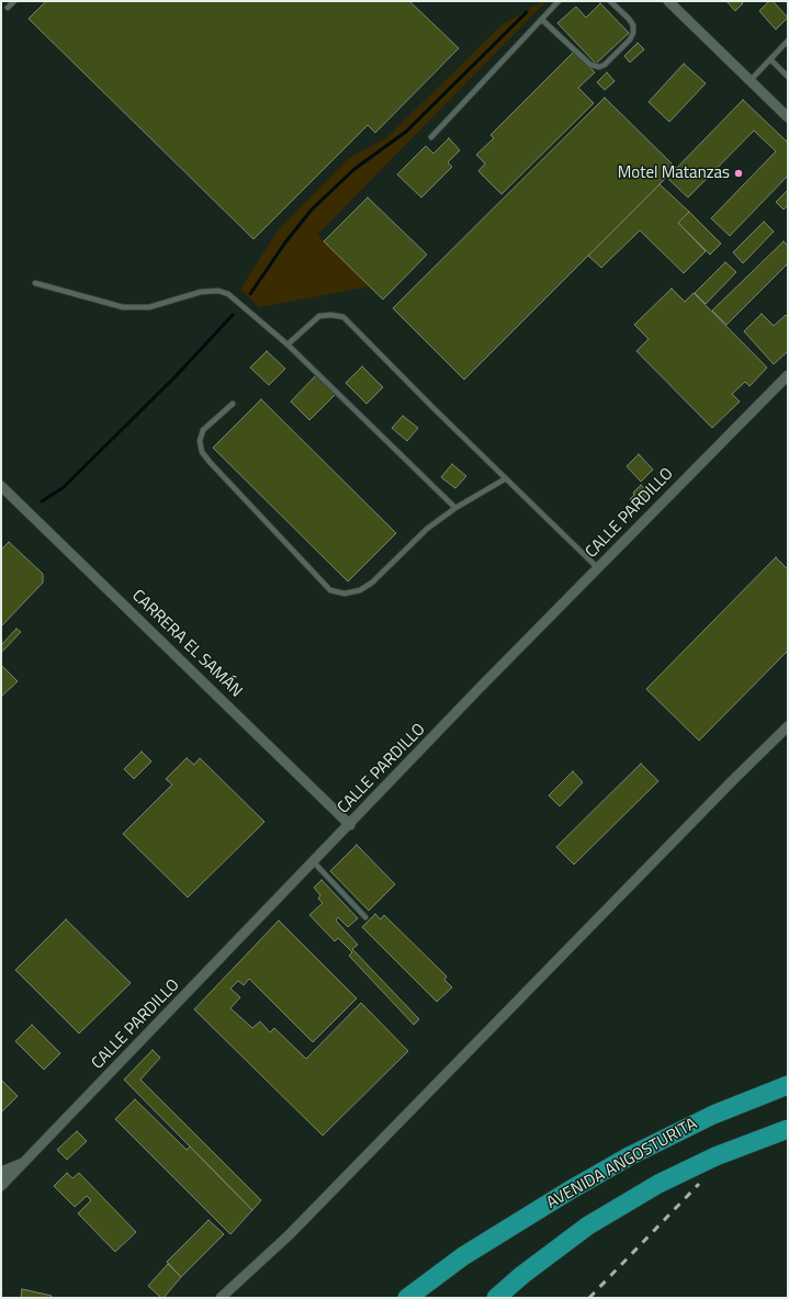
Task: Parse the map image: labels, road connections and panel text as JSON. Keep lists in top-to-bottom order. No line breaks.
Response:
{"streets":{"highway":["AVENIDA ANGOSTURITA"],"street":["CALLE PARDILLO","CARRERA EL SAMÁN"]},"crossings":[["CALLE PARDILLO","CARRERA EL SAMÁN"]],"places":["Motel Matanzas"]}
